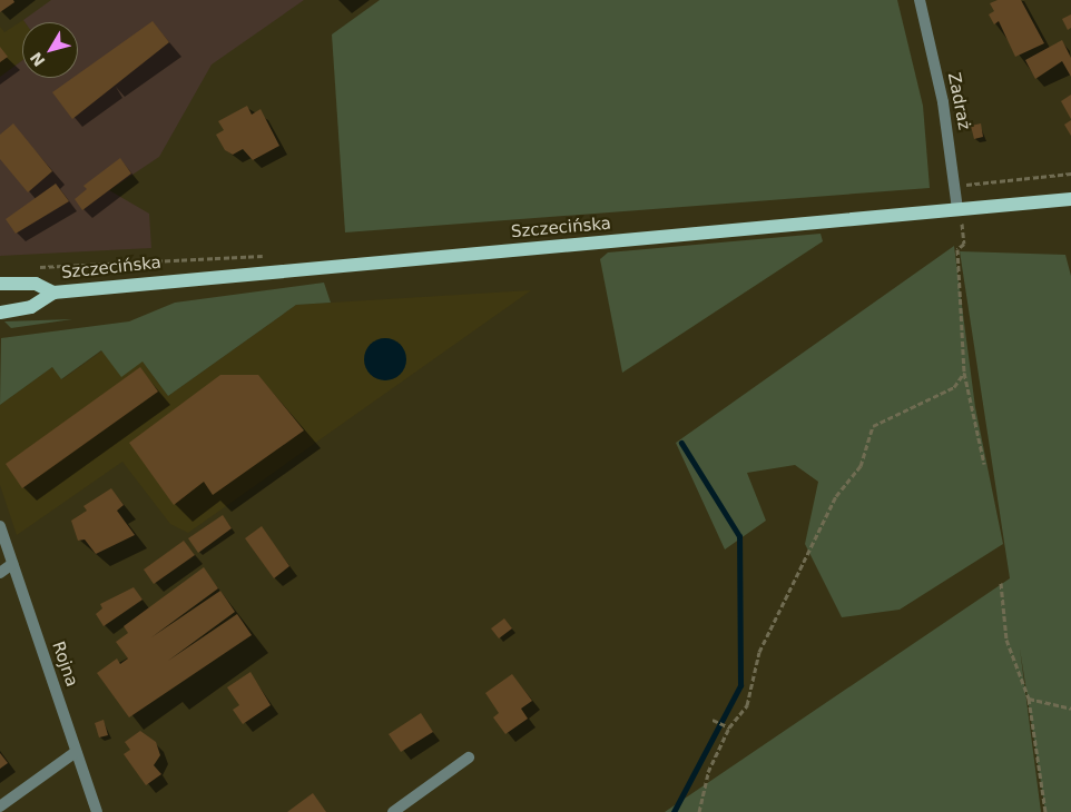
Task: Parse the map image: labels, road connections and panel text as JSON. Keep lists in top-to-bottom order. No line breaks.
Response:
{"streets":{"main road":["Szczecińska"],"street":["Zadraż","Rojna"]},"crossings":[["Zadraż","Szczecińska"]],"north":"bottom left"}
